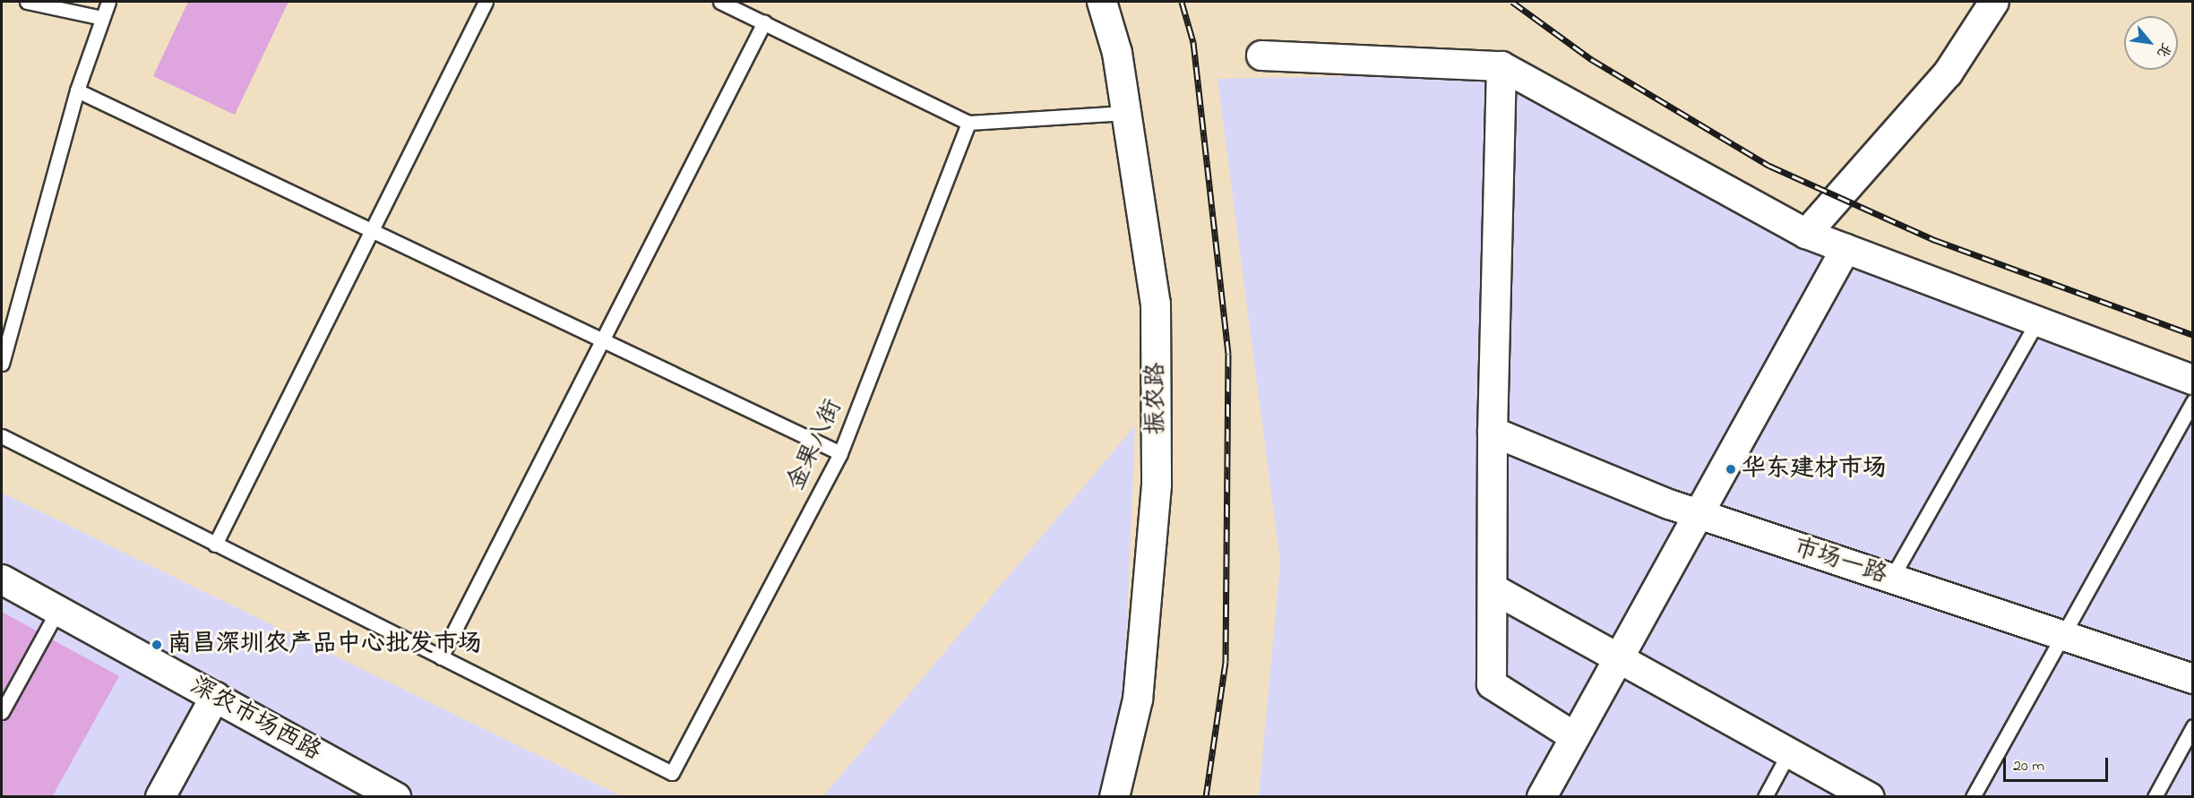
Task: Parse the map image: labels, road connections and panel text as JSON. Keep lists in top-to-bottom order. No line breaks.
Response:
{"streets":{"street":["振农路","市场一路","深农市场西路"],"lane":["金果八街"]},"places":["华东建材市场","南昌深圳农产品中心批发市场"],"scale_bar":"20 m","north":"bottom right"}
